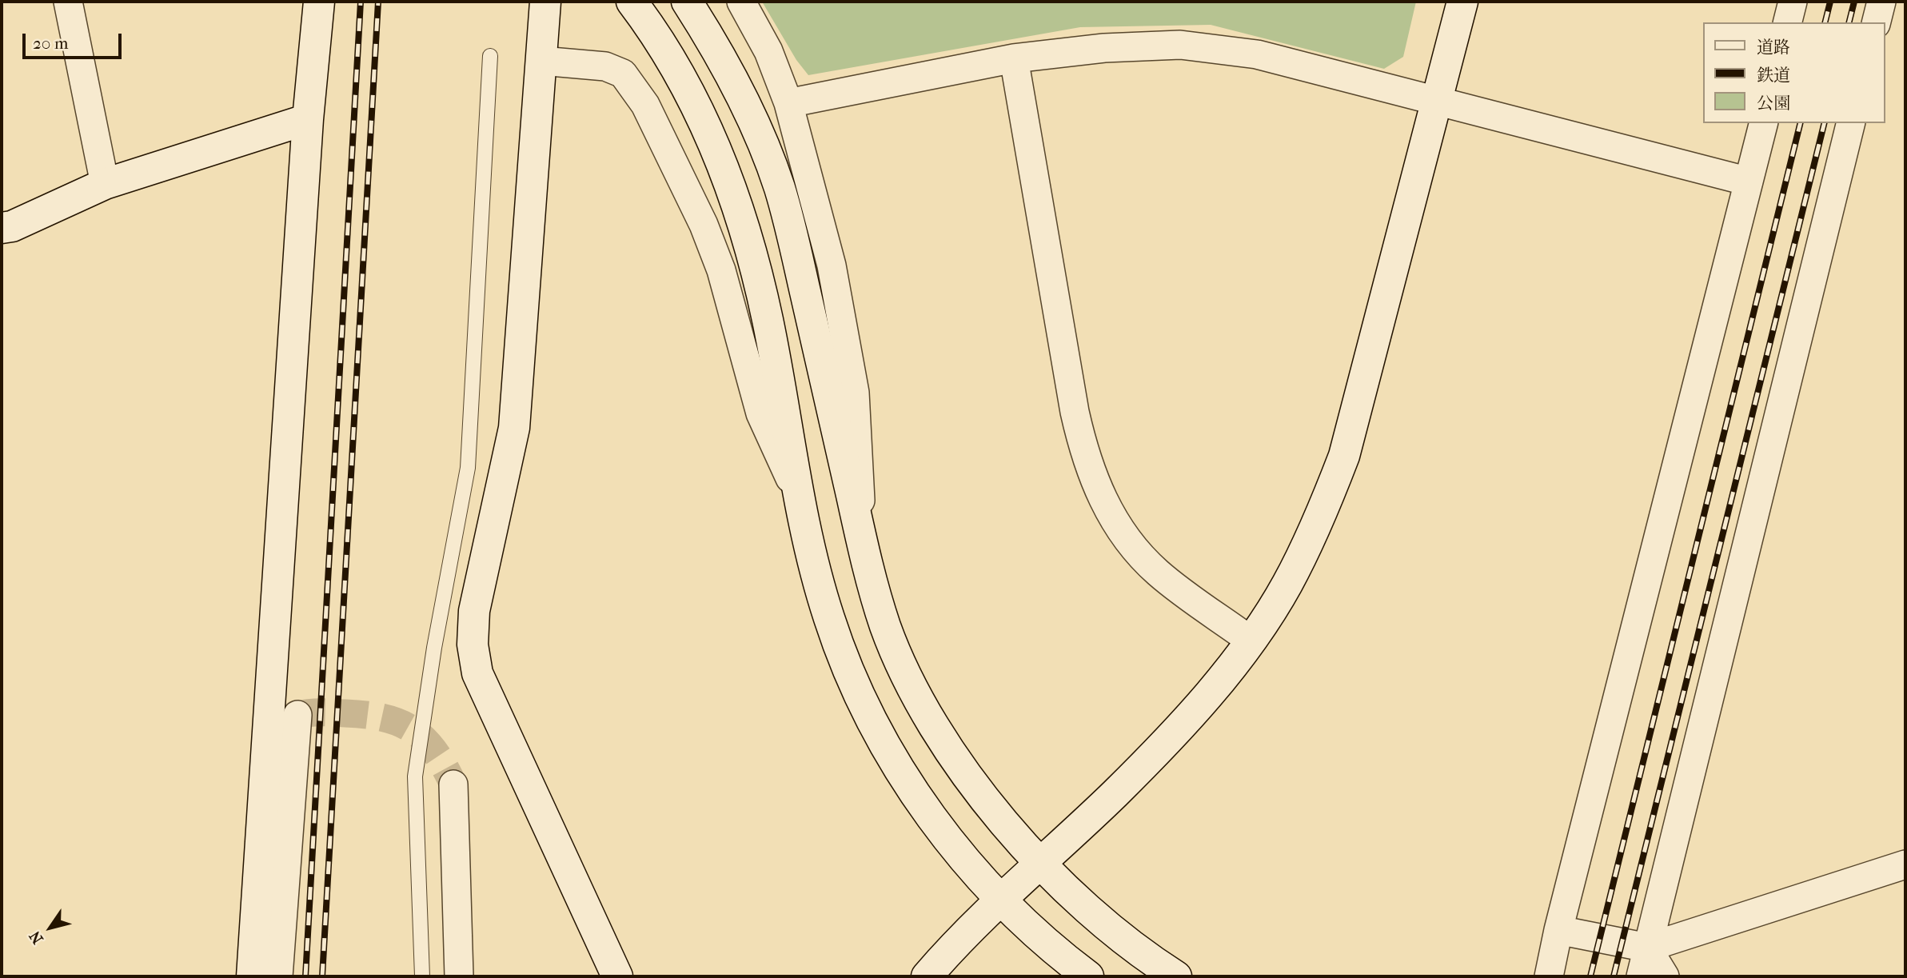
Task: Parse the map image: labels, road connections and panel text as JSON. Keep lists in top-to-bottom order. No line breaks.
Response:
{"legend":["道路","鉄道","公園"],"scale_bar":"20 m","north":"bottom left"}
